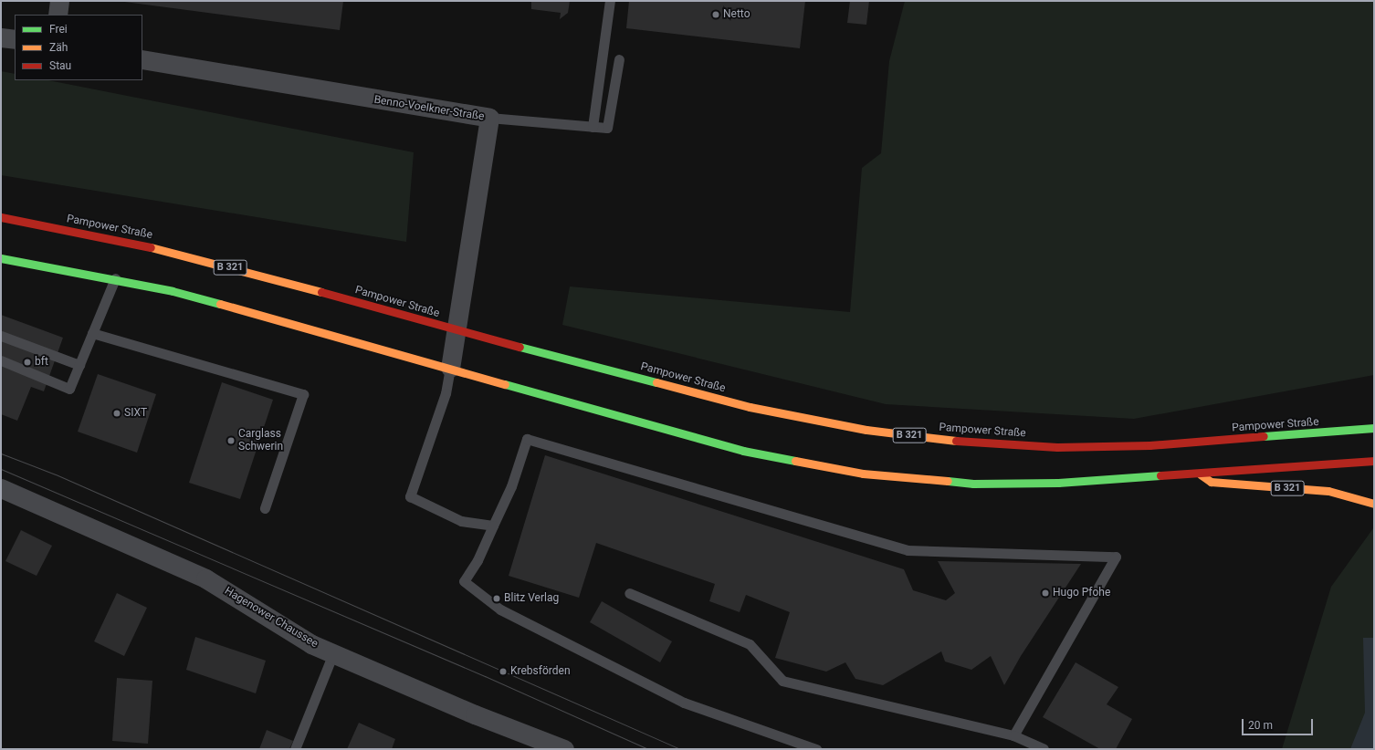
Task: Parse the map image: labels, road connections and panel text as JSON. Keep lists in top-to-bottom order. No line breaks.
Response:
{"streets":{"main road":["Pampower Straße","B 321"],"street":["Benno-Voelkner-Straße","Hagenower Chaussee"]},"crossings":[["Benno-Voelkner-Straße","Pampower Straße"],["Benno-Voelkner-Straße","B 321"]],"places":["Netto","bft","SIXT","Carglass Schwerin","Hugo Pfohe","Blitz Verlag","Krebsförden"],"legend":["Frei","Zäh","Stau"],"scale_bar":"20 m"}
